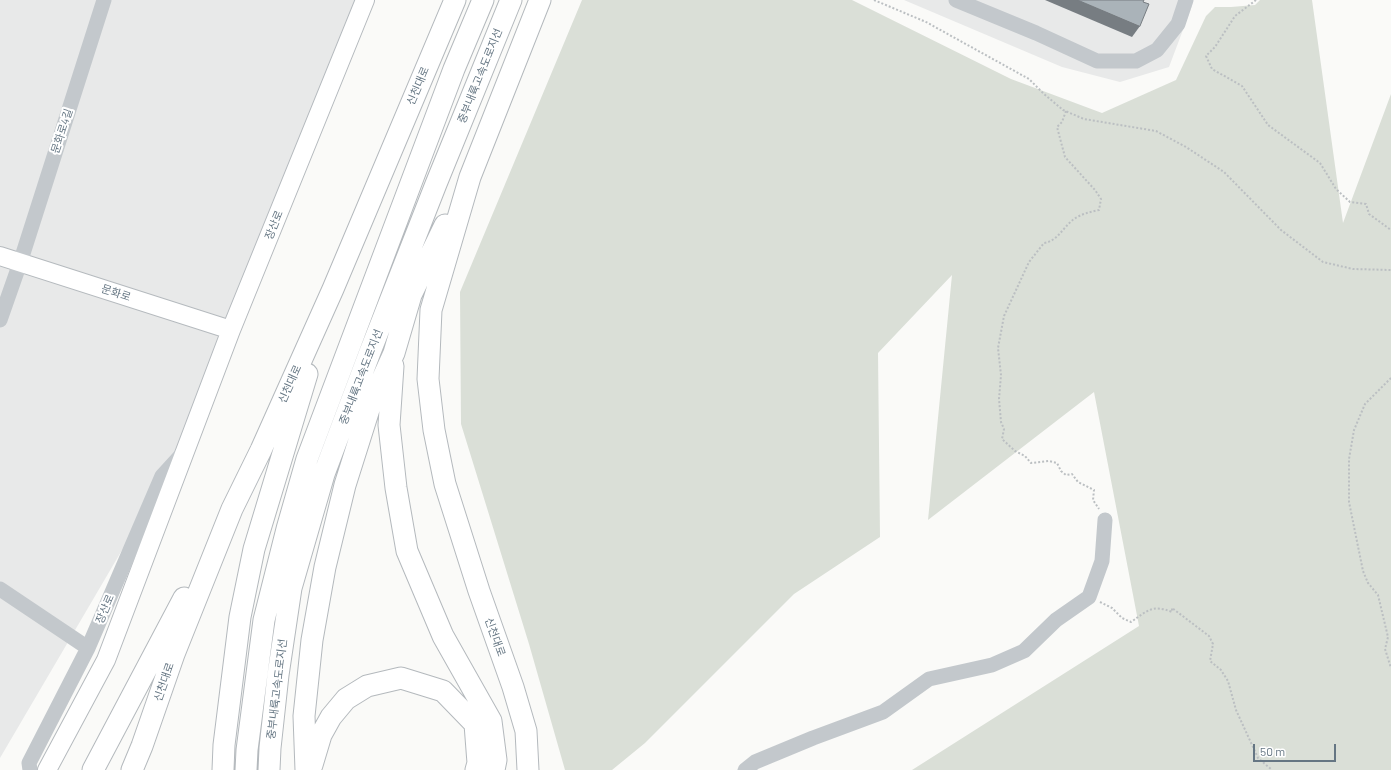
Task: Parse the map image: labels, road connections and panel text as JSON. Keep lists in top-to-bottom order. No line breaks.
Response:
{"streets":{"highway":["중부내륙고속도로지선","신천대로"],"main road":["장산로","문화로"],"street":["문화로4길"]},"crossings":[["문화로4길","문화로"],["장산로","문화로"]],"scale_bar":"50 m"}
